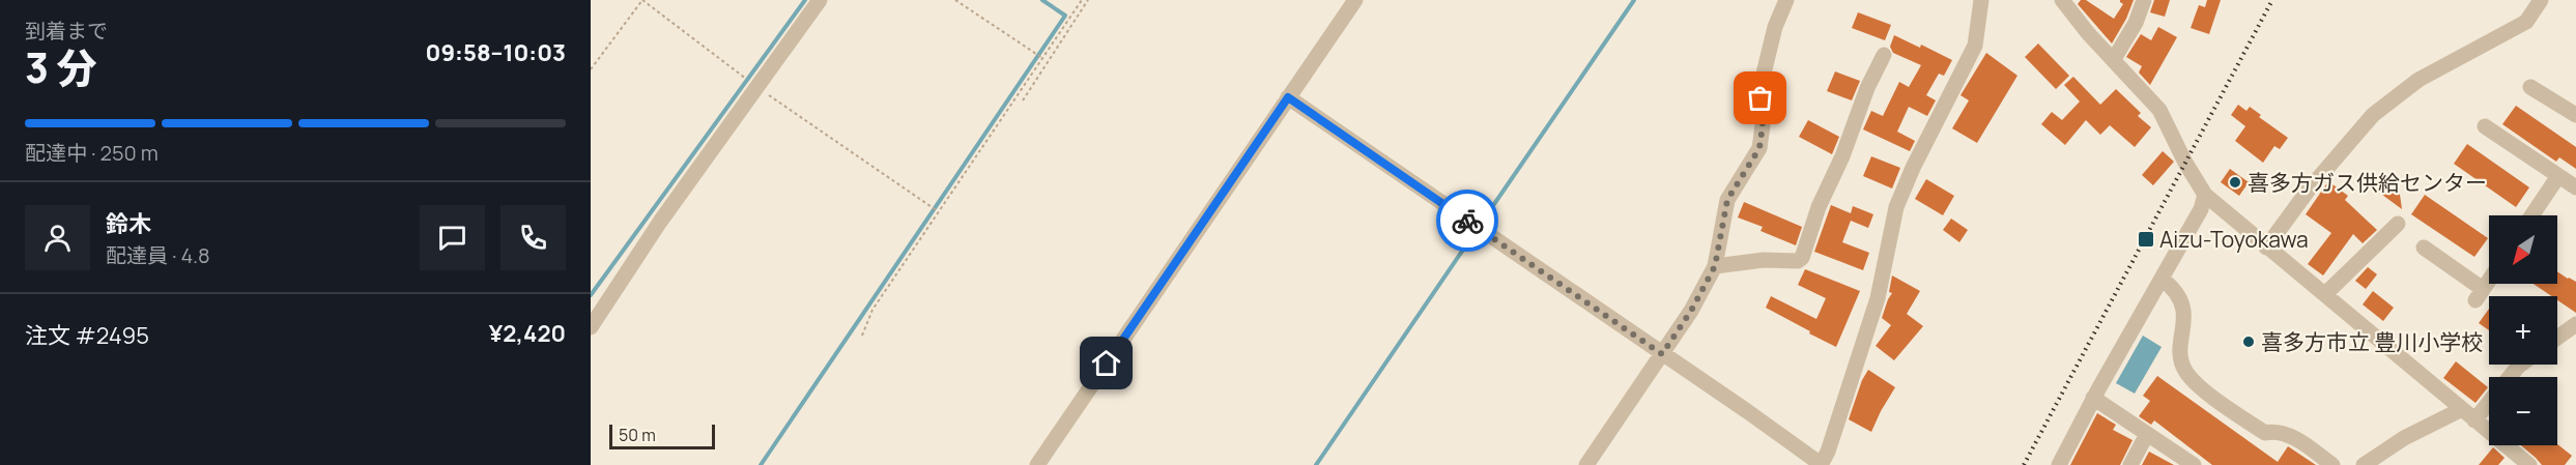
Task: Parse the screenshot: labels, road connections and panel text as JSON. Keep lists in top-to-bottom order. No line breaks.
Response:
{"places":{"other":["喜多方ガス供給センター","喜多方市立 豊川小学校"],"transit":["Aizu-Toyokawa"]},"scale_bar":"50 m","north":"bottom left","page":{"heading":["3 分","到着まで","09:58–10:03"],"panel":["鈴木","配達員 · 4.8","注文 #2495","¥2,420"],"bar":"配達中 · 250 m","map_buttons":["+","−"],"scale":"50 m"}}
